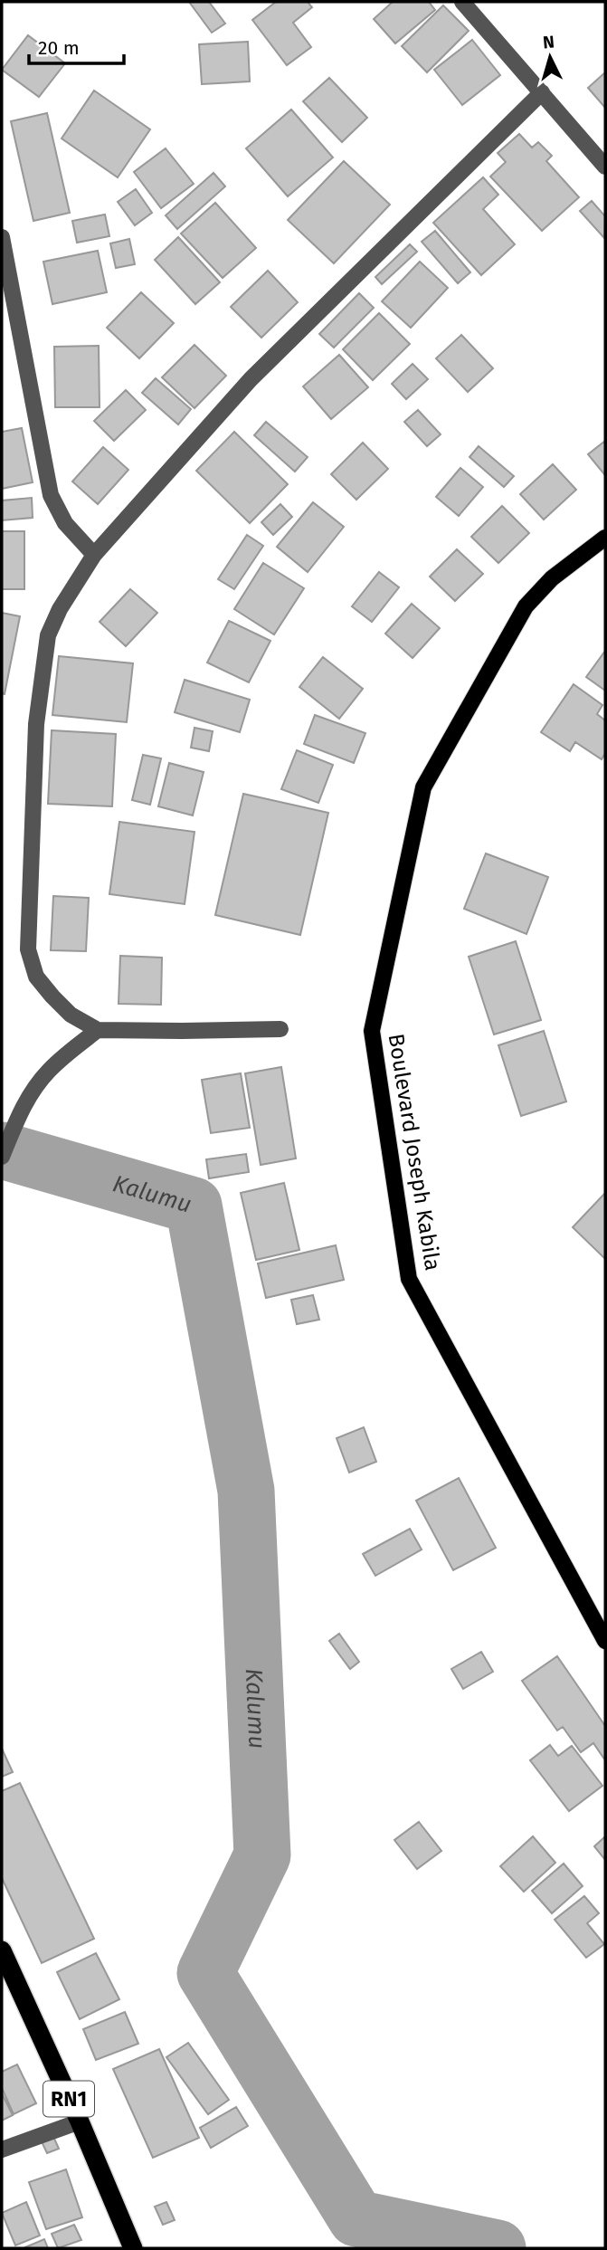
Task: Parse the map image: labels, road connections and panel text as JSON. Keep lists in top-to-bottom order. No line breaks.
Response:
{"streets":{"highway":["RN1"],"main road":["Boulevard Joseph Kabila"]},"water":["Kalumu"],"scale_bar":"20 m","north":"top"}
